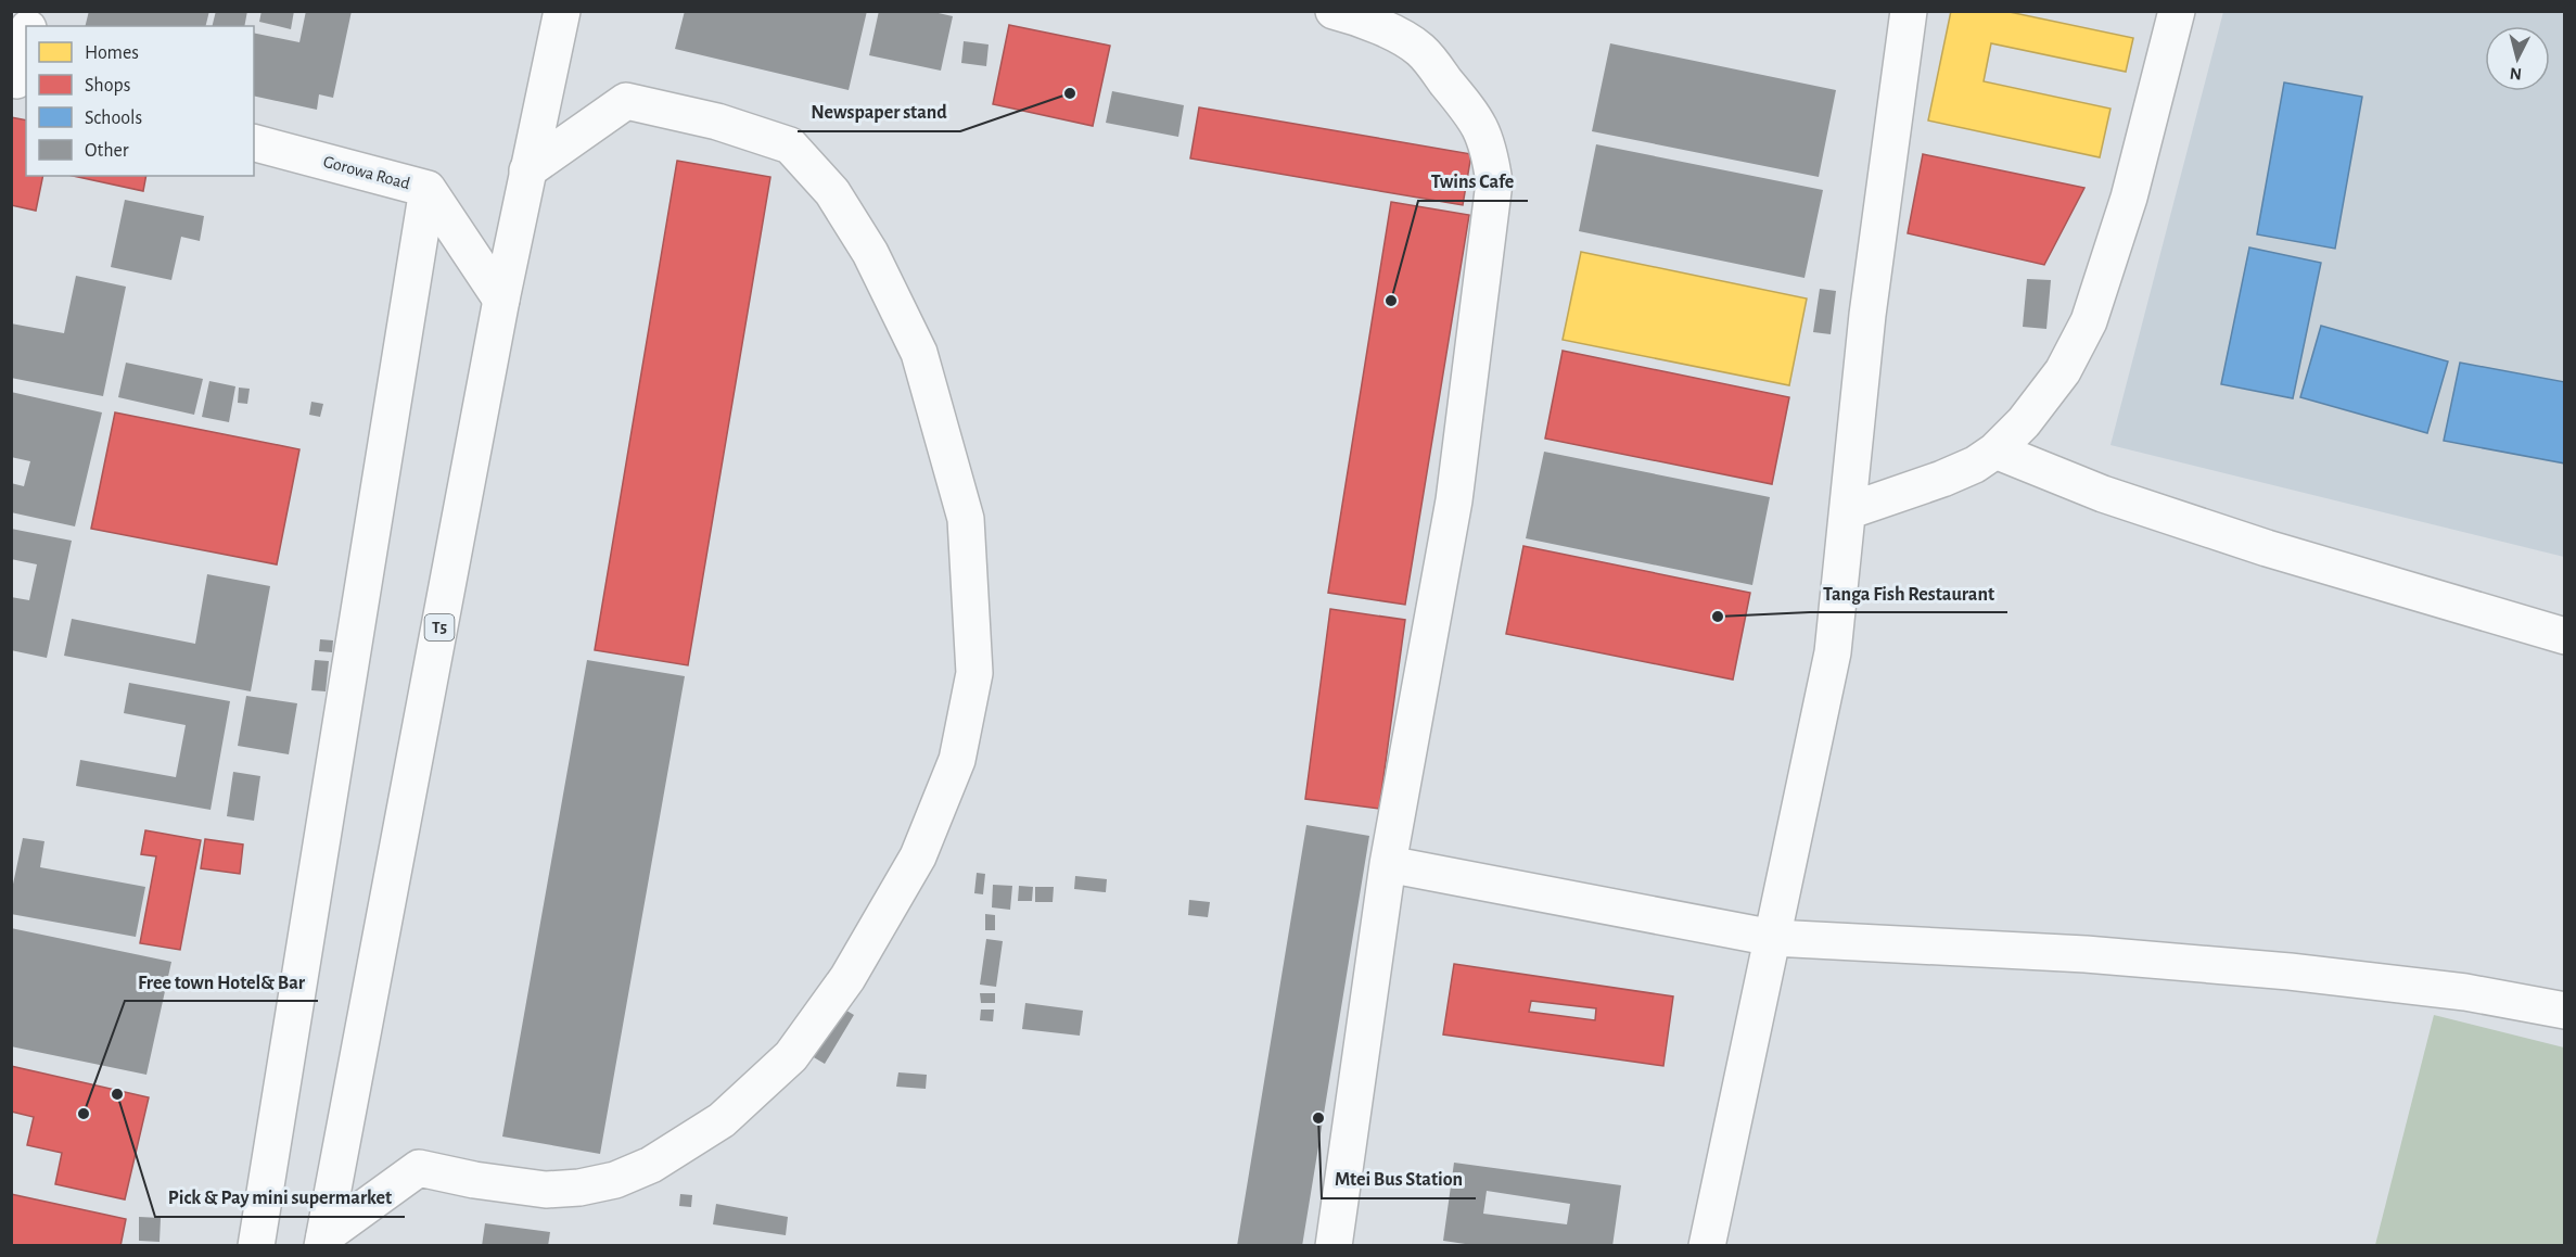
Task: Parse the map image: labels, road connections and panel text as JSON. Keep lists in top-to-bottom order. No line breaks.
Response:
{"streets":{"main road":["Gorowa Road","T5"]},"crossings":[["Gorowa Road","T5"]],"places":["Newspaper stand","Twins Cafe","Tanga Fish Restaurant","Pick & Pay mini supermarket","Free town Hotel& Bar","Mtei Bus Station"],"legend":["Homes","Shops","Schools","Other"],"north":"bottom"}
